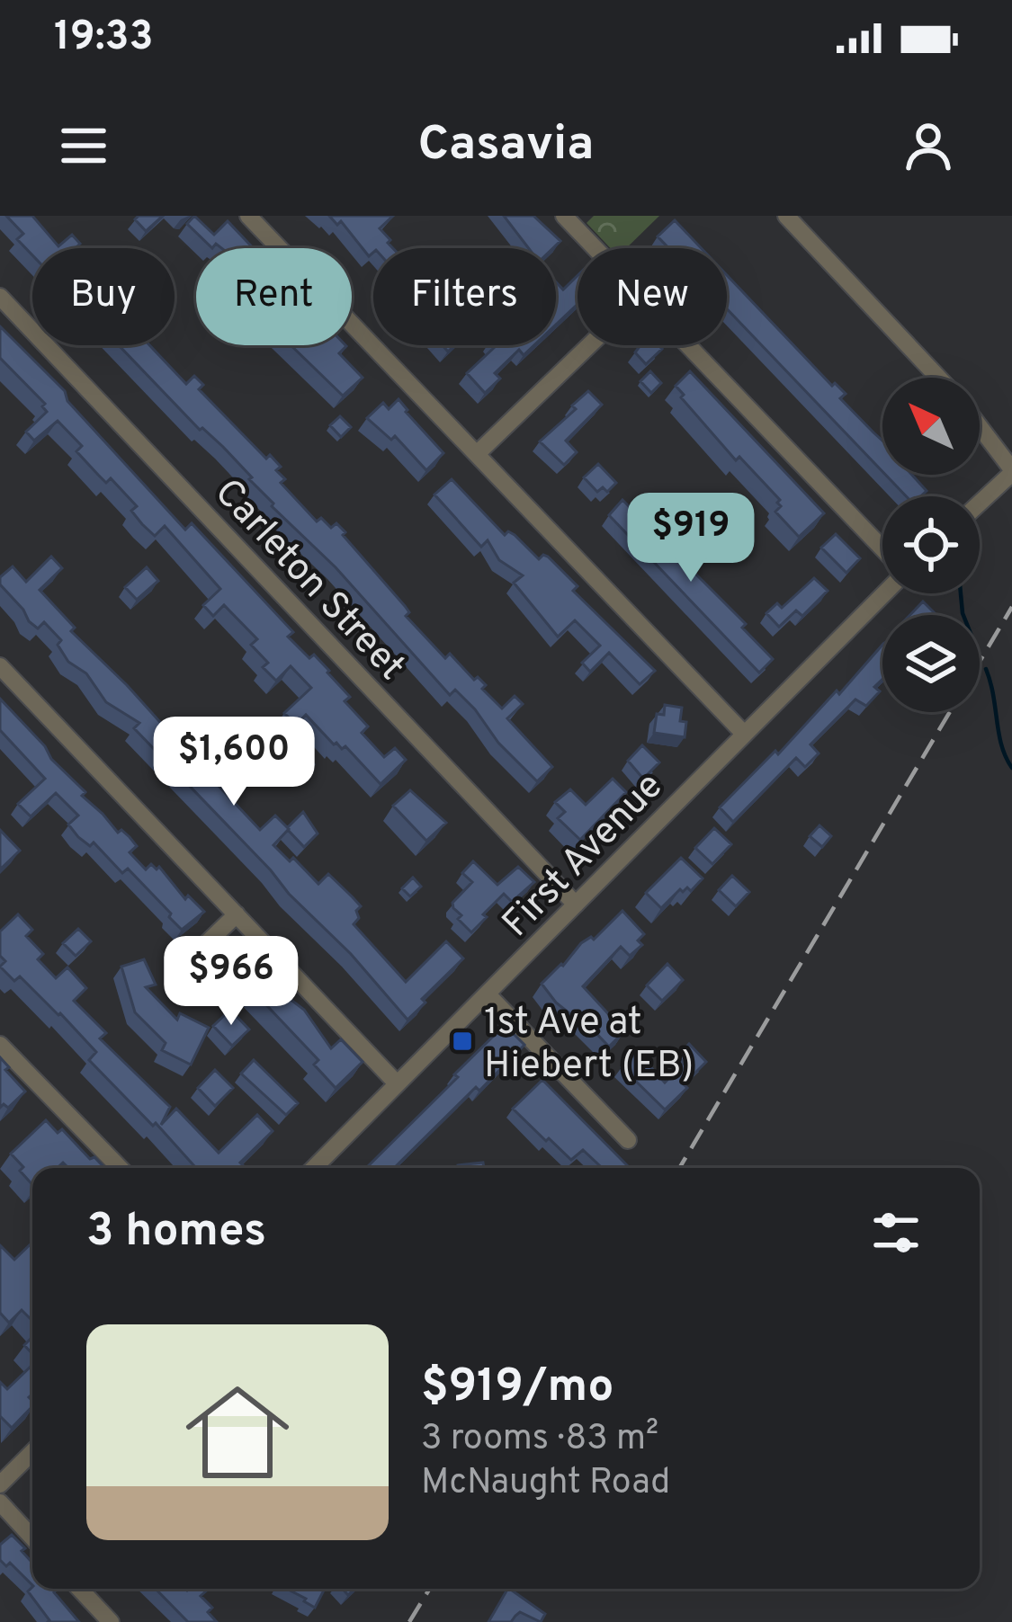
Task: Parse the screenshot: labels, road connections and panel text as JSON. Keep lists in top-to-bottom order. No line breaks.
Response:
{"streets":{"street":["Carleton Street","First Avenue"]},"crossings":[["Carleton Street","First Avenue"]],"places":{"transit":["1st Ave at Hiebert (EB)"]},"north":"top left","page":{"status":"19:33","header":"Casavia","chip":["Buy","Rent","Filters","New"],"price":["$919","$1,600","$966"],"heading":"3 homes","list":[{"name":"$919/mo","note":"3 rooms · 83 m² · McNaught Road"}]}}
